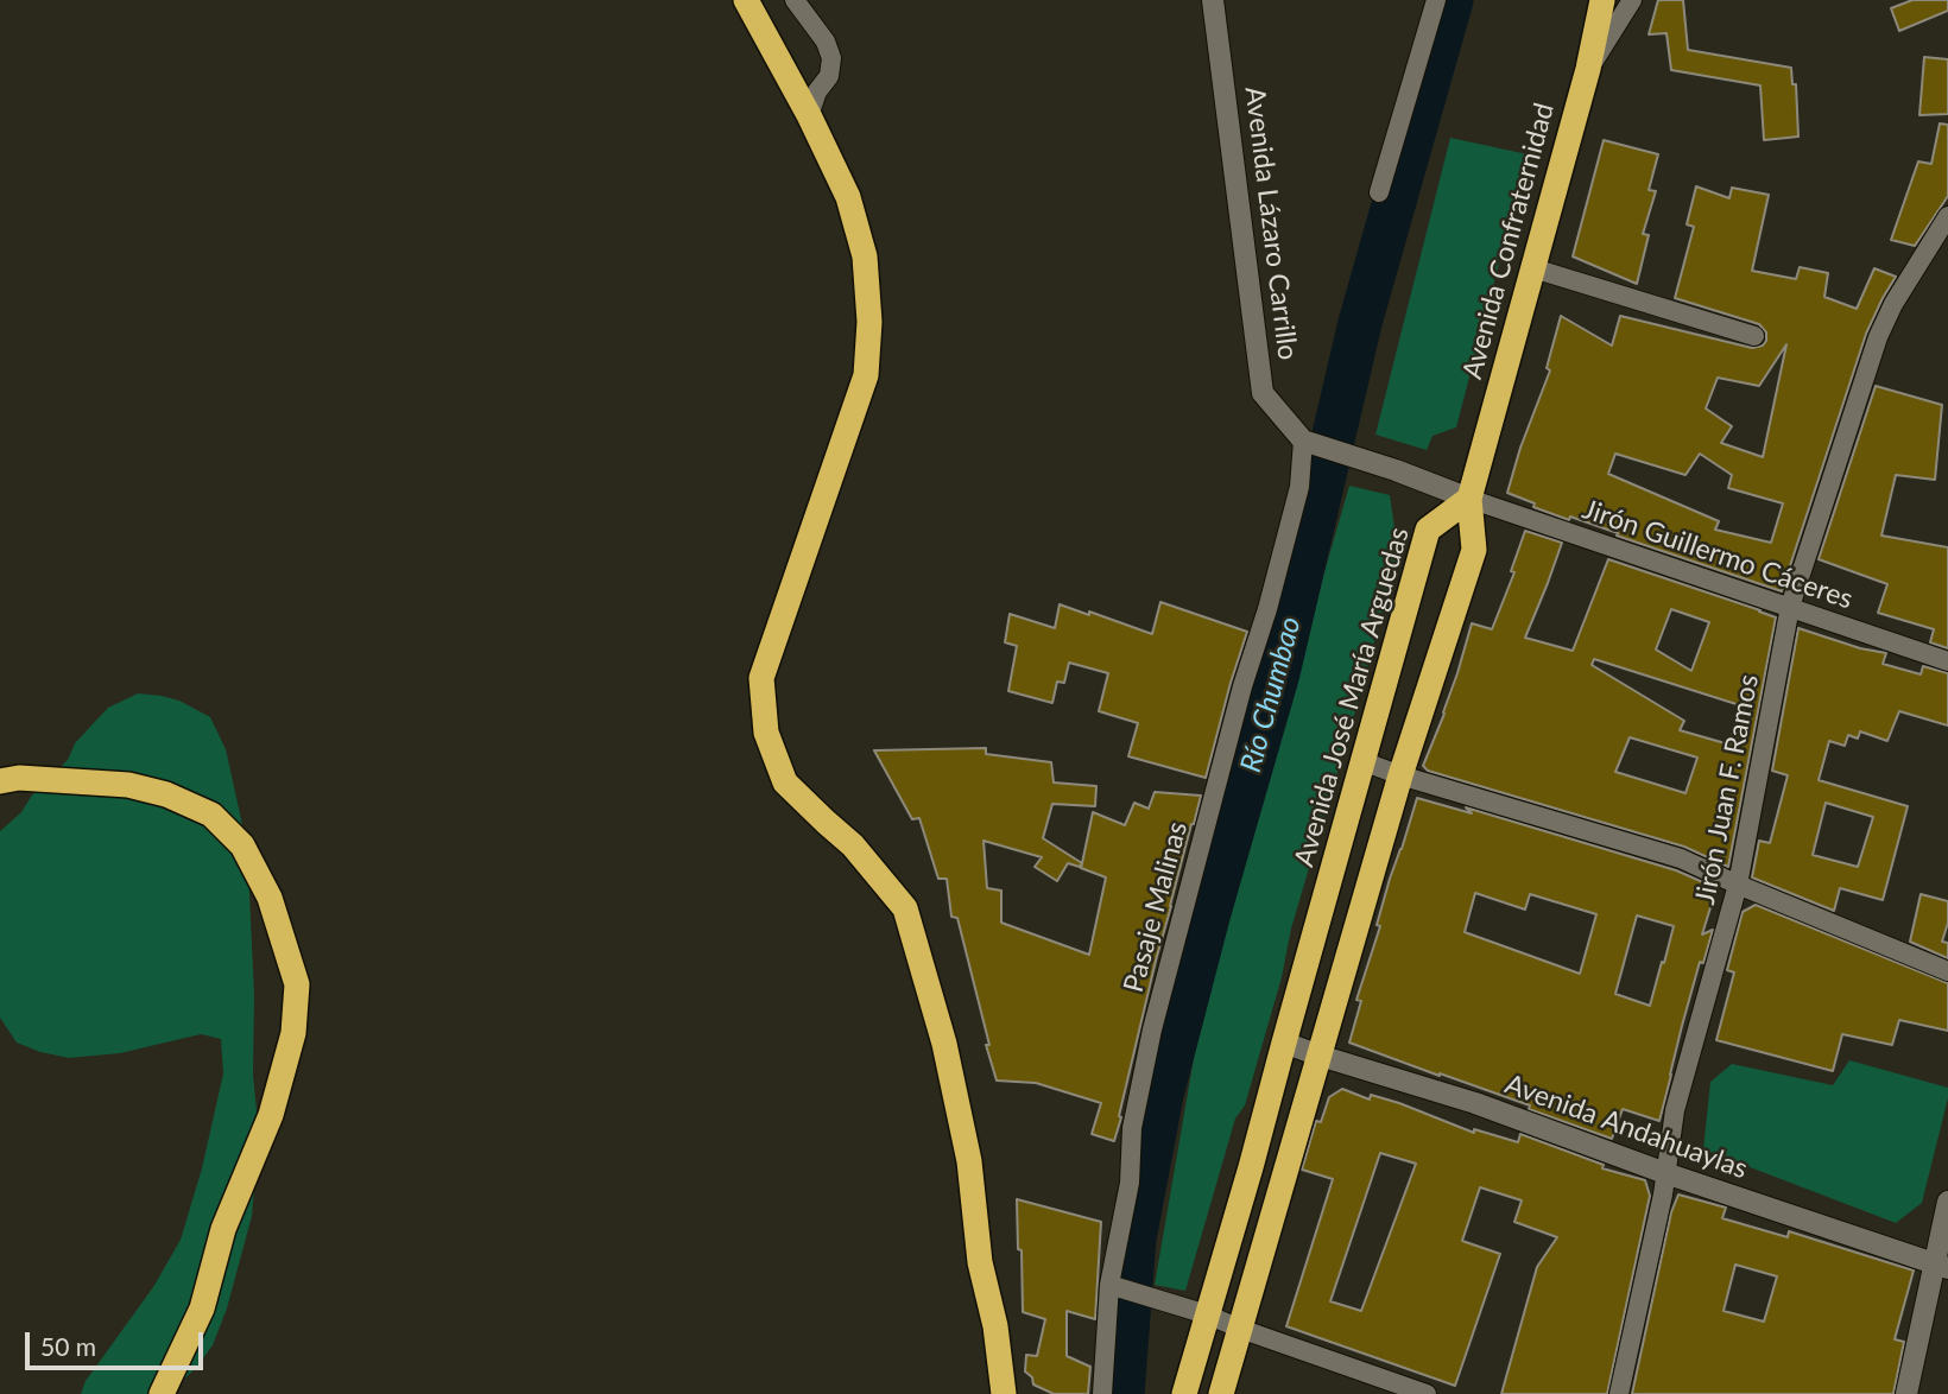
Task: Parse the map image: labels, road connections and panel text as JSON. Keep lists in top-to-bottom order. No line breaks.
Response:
{"streets":{"highway":["Avenida Confraternidad","Avenida José María Arguedas"],"street":["Avenida Lázaro Carrillo","Jirón Guillermo Cáceres","Jirón Juan F. Ramos","Pasaje Malinas","Avenida Andahuaylas"]},"crossings":[["Avenida Lázaro Carrillo","Pasaje Malinas"],["Avenida Confraternidad","Jirón Guillermo Cáceres"],["Avenida Confraternidad","Avenida José María Arguedas"],["Jirón Guillermo Cáceres","Avenida José María Arguedas"],["Jirón Guillermo Cáceres","Jirón Juan F. Ramos"],["Avenida José María Arguedas","Avenida Andahuaylas"],["Jirón Juan F. Ramos","Avenida Andahuaylas"]],"water":["Río Chumbao"],"scale_bar":"50 m"}
